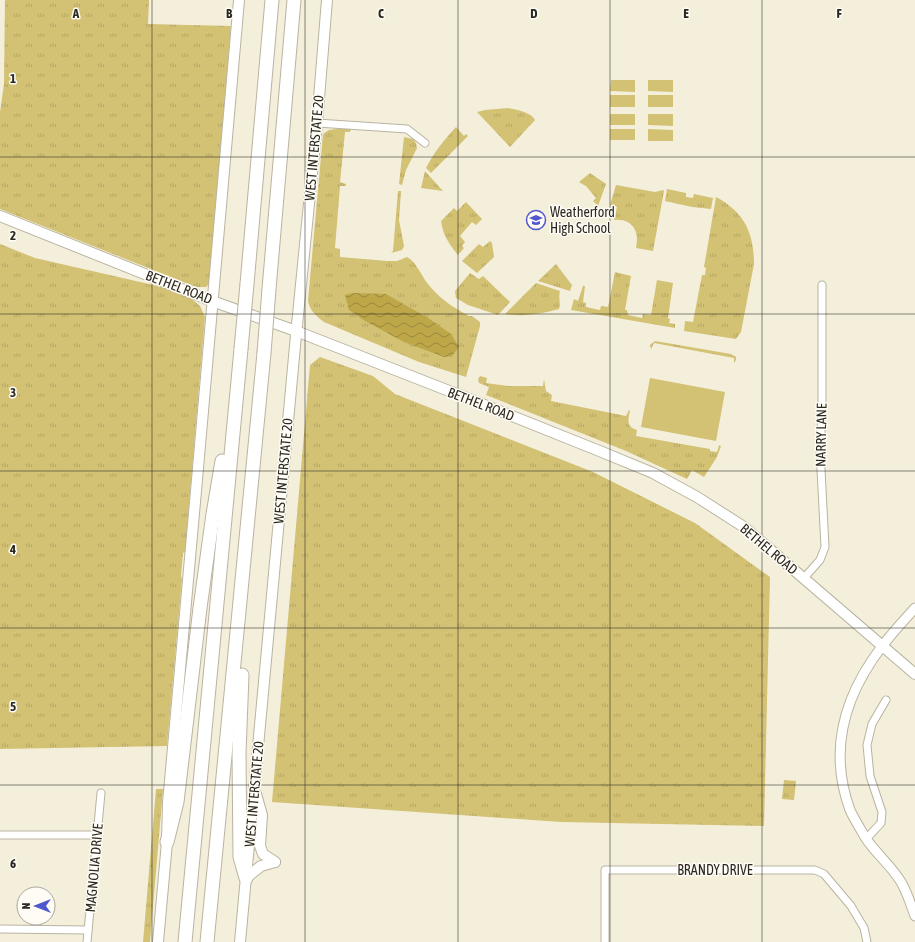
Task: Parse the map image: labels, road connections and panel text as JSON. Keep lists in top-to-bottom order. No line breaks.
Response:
{"streets":{"main road":["WEST INTERSTATE 20","BETHEL ROAD"],"street":["NARRY LANE","MAGNOLIA DRIVE","BRANDY DRIVE"]},"crossings":[["WEST INTERSTATE 20","BETHEL ROAD"],["BETHEL ROAD","NARRY LANE"]],"places":{"school or university":["Weatherford High School"]},"north":"left","grid":{"columns":["A","B","C","D","E","F"],"rows":["1","2","3","4","5","6"]}}
